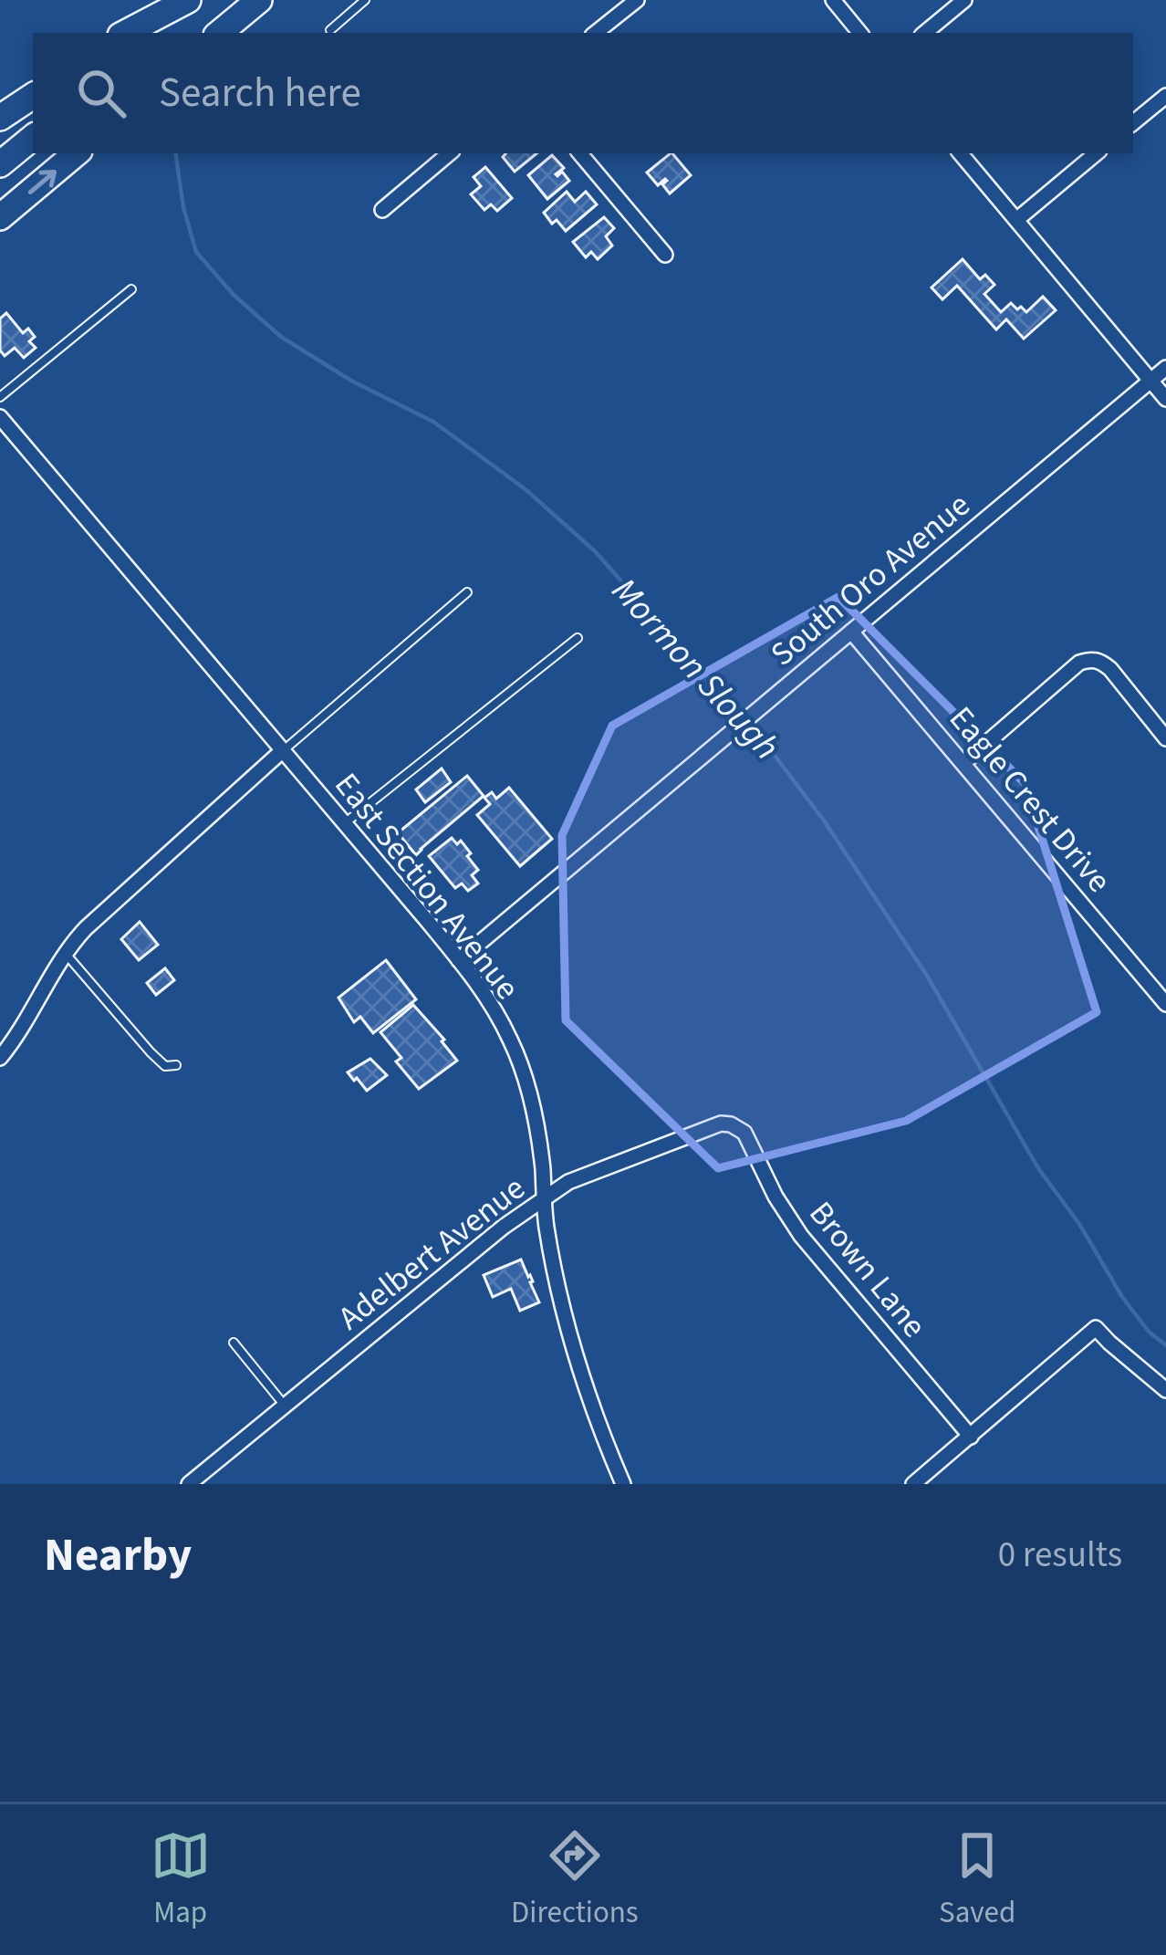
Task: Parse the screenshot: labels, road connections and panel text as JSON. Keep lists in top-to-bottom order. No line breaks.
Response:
{"streets":{"street":["South Oro Avenue","Eagle Crest Drive","East Section Avenue","Adelbert Avenue","Brown Lane"]},"crossings":[["South Oro Avenue","Eagle Crest Drive"],["South Oro Avenue","East Section Avenue"],["East Section Avenue","Adelbert Avenue"],["Adelbert Avenue","Brown Lane"]],"water":["Mormon Slough"],"page":{"search":"Search here","heading":["Nearby","0 results"],"nav":["Map","Directions","Saved"]}}
